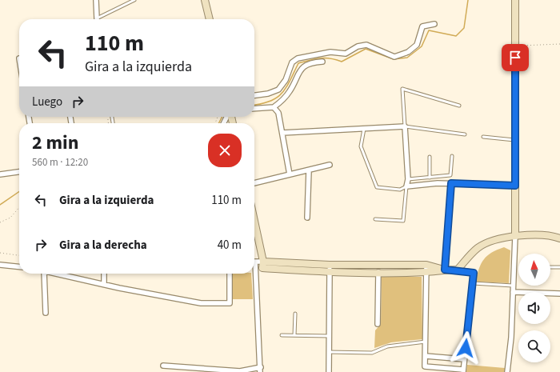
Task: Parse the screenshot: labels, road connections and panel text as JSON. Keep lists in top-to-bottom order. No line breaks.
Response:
{"north":"top","page":{"turn":["110 m","Gira a la izquierda"],"then":"Luego","heading":["2 min","560 m · 12:20"],"list":[{"name":"Gira a la izquierda","value":"110 m"},{"name":"Gira a la derecha","value":"40 m"}]}}
